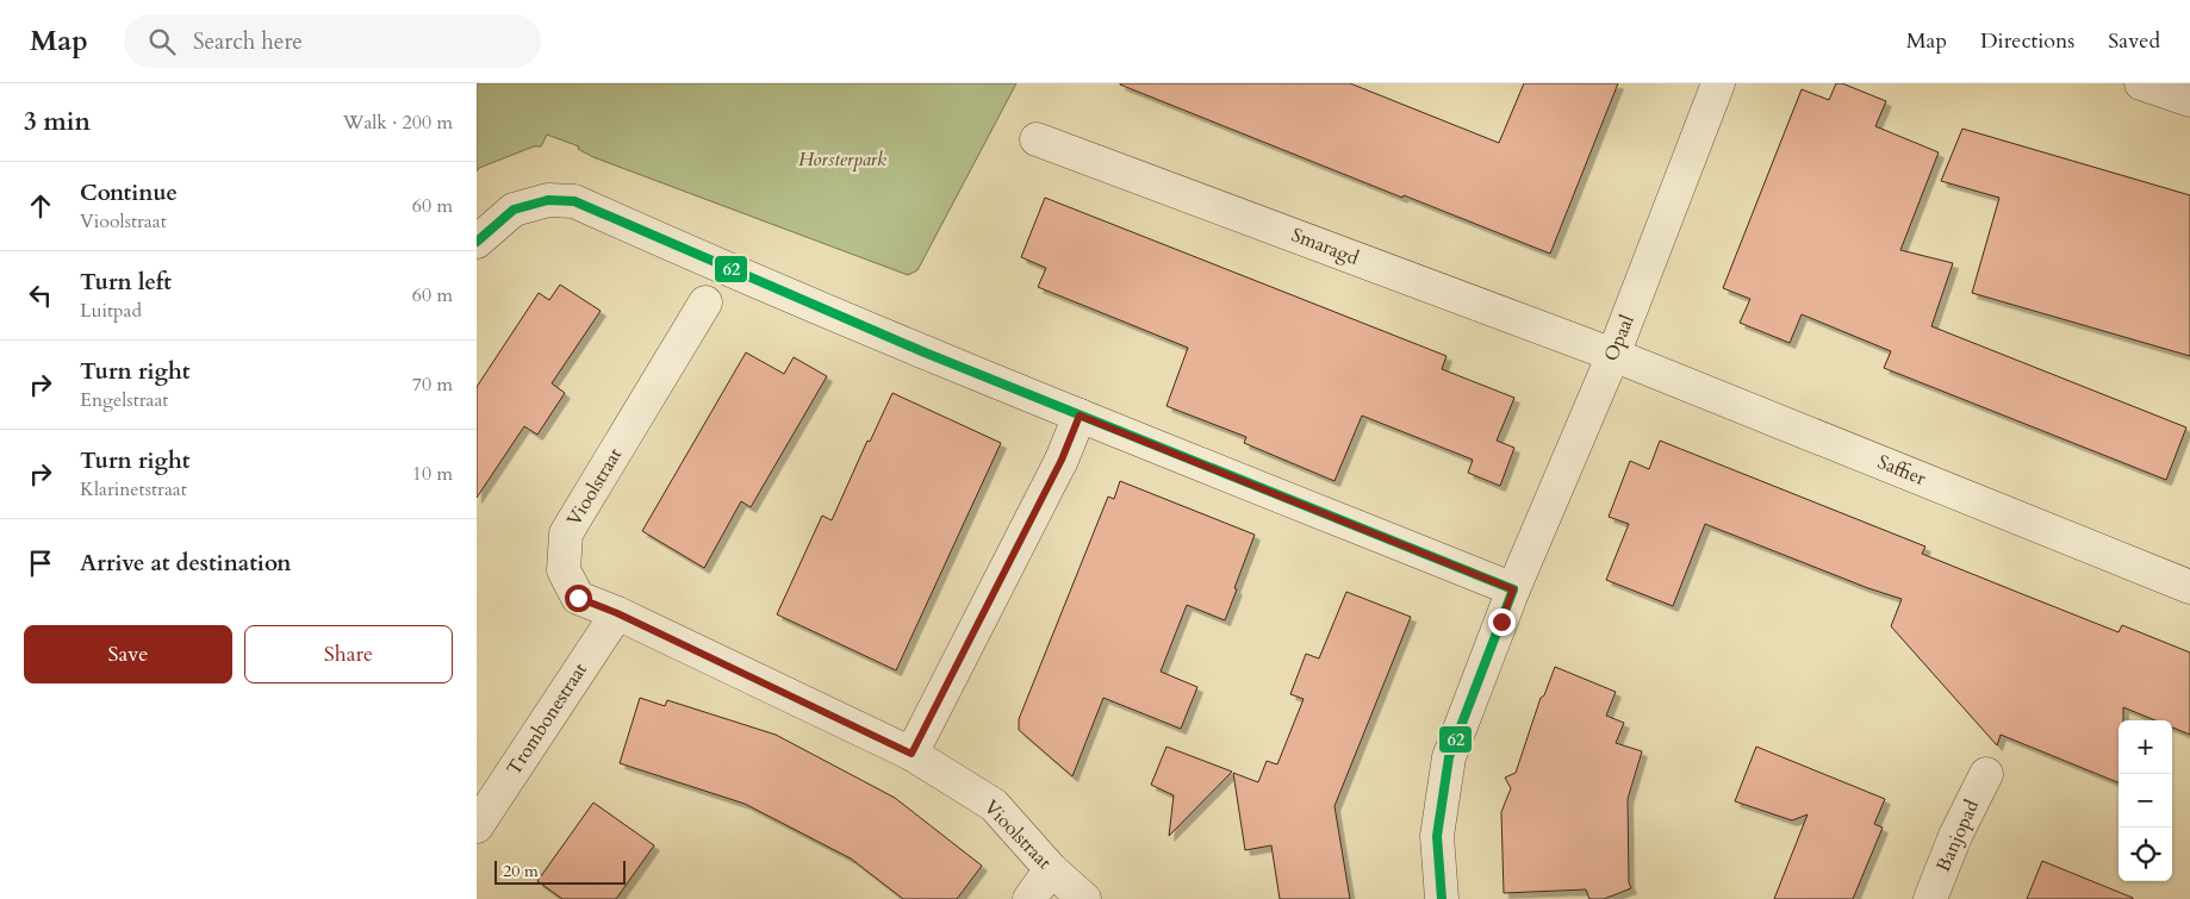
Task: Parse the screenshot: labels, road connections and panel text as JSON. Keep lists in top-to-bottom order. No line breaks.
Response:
{"streets":{"street":["Smaragd","Opaal","Saffier","Vioolstraat","Trombonestraat","Banjopad"]},"crossings":[["Smaragd","Opaal"],["Smaragd","Saffier"],["Opaal","Saffier"],["Vioolstraat","Trombonestraat"]],"parks":["Horsterpark"],"lines":["transit line 62"],"scale_bar":"20 m","page":{"header":"Map","search":"Search here","nav":["Map","Directions","Saved"],"heading":["3 min","Walk · 200 m"],"list":[["Continue","Vioolstraat","60 m"],["Turn left","Luitpad","60 m"],["Turn right","Engelstraat","70 m"],["Turn right","Klarinetstraat","10 m"],"Arrive at destination"],"buttons":["Save","Share"],"map_buttons":["+","−"],"scale":"20 m"}}
